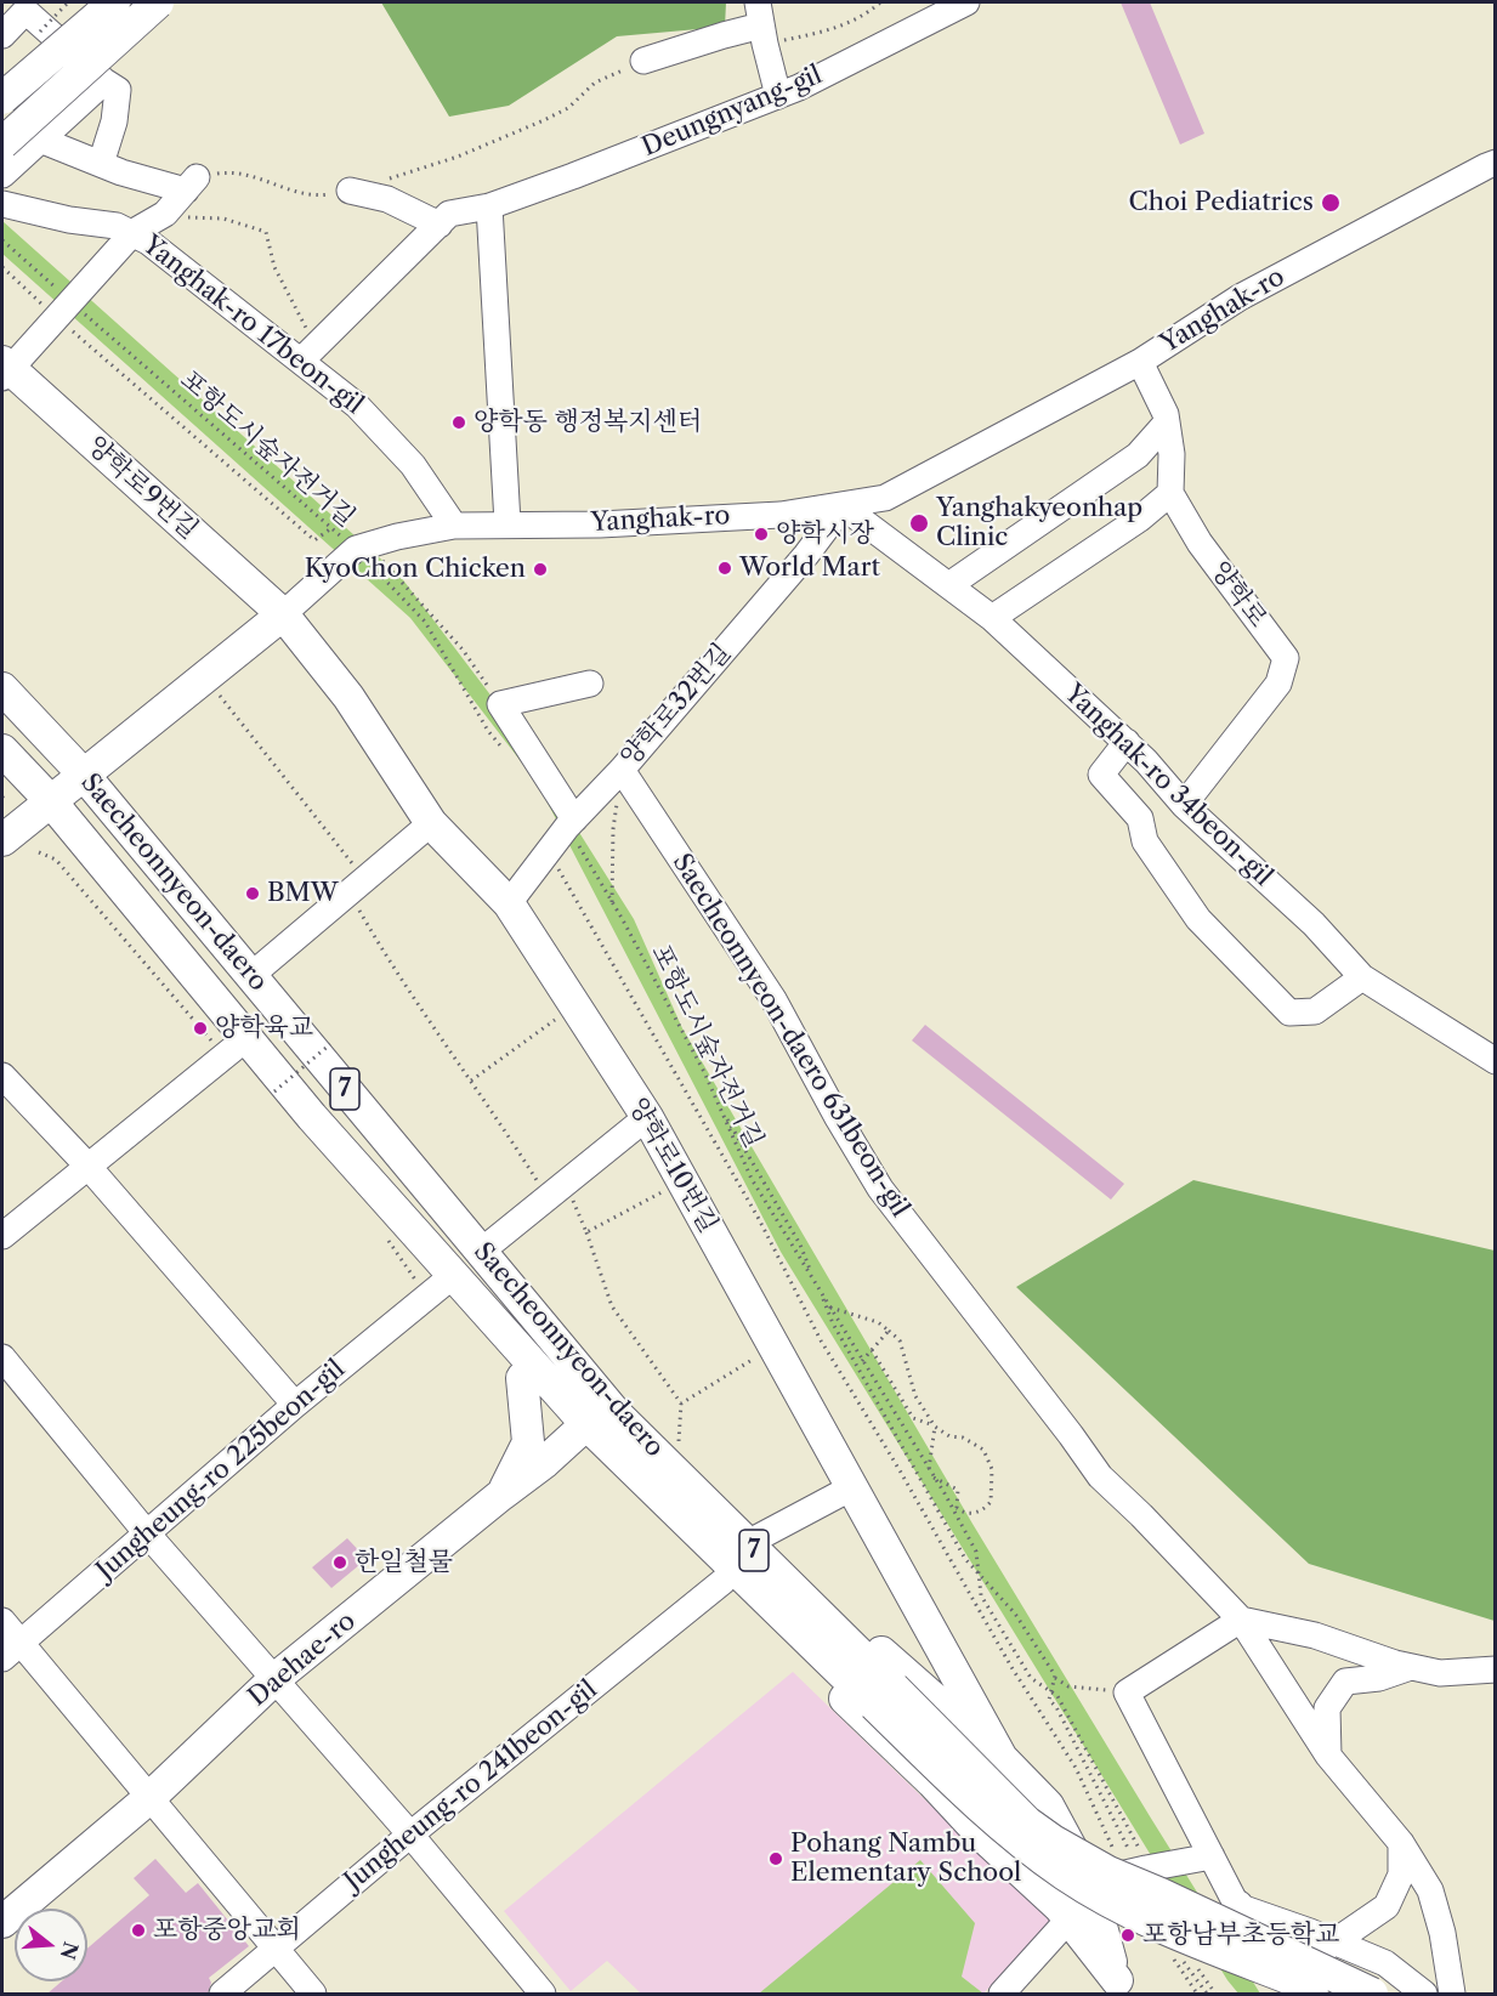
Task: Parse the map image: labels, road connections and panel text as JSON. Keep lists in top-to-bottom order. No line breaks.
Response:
{"streets":{"main road":["Yanghak-ro","양학로9번길","Saecheonnyeon-daero","7","양학로10번길","Daehae-ro"],"street":["Deungnyang-gil","Yanghak-ro 17beon-gil","양학로","양학로32번길","Yanghak-ro 34beon-gil","Saecheonnyeon-daero 631beon-gil","Jungheung-ro 225beon-gil","Jungheung-ro 241beon-gil"],"path":["포항도시숲자전거길"]},"crossings":[["Deungnyang-gil","Yanghak-ro 17beon-gil"],["Yanghak-ro","Yanghak-ro 17beon-gil"],["Yanghak-ro","포항도시숲자전거길"],["Yanghak-ro","양학로9번길"],["Yanghak-ro","양학로32번길"],["Yanghak-ro","Yanghak-ro 34beon-gil"],["Yanghak-ro","Saecheonnyeon-daero"],["Yanghak-ro","양학로10번길"],["포항도시숲자전거길","양학로32번길"],["양학로9번길","양학로10번길"],["양학로","Yanghak-ro 34beon-gil"],["양학로32번길","Yanghak-ro 34beon-gil"],["양학로32번길","Saecheonnyeon-daero 631beon-gil"],["양학로32번길","양학로10번길"],["Saecheonnyeon-daero","Daehae-ro"]],"places":["Choi Pediatrics","양학동 행정복지센터","Yanghakyeonhap Clinic","양학시장","World Mart","KyoChon Chicken","BMW","양학육교","한일철물","Pohang Nambu Elementary School","포항중앙교회","포항남부초등학교"],"north":"right"}
